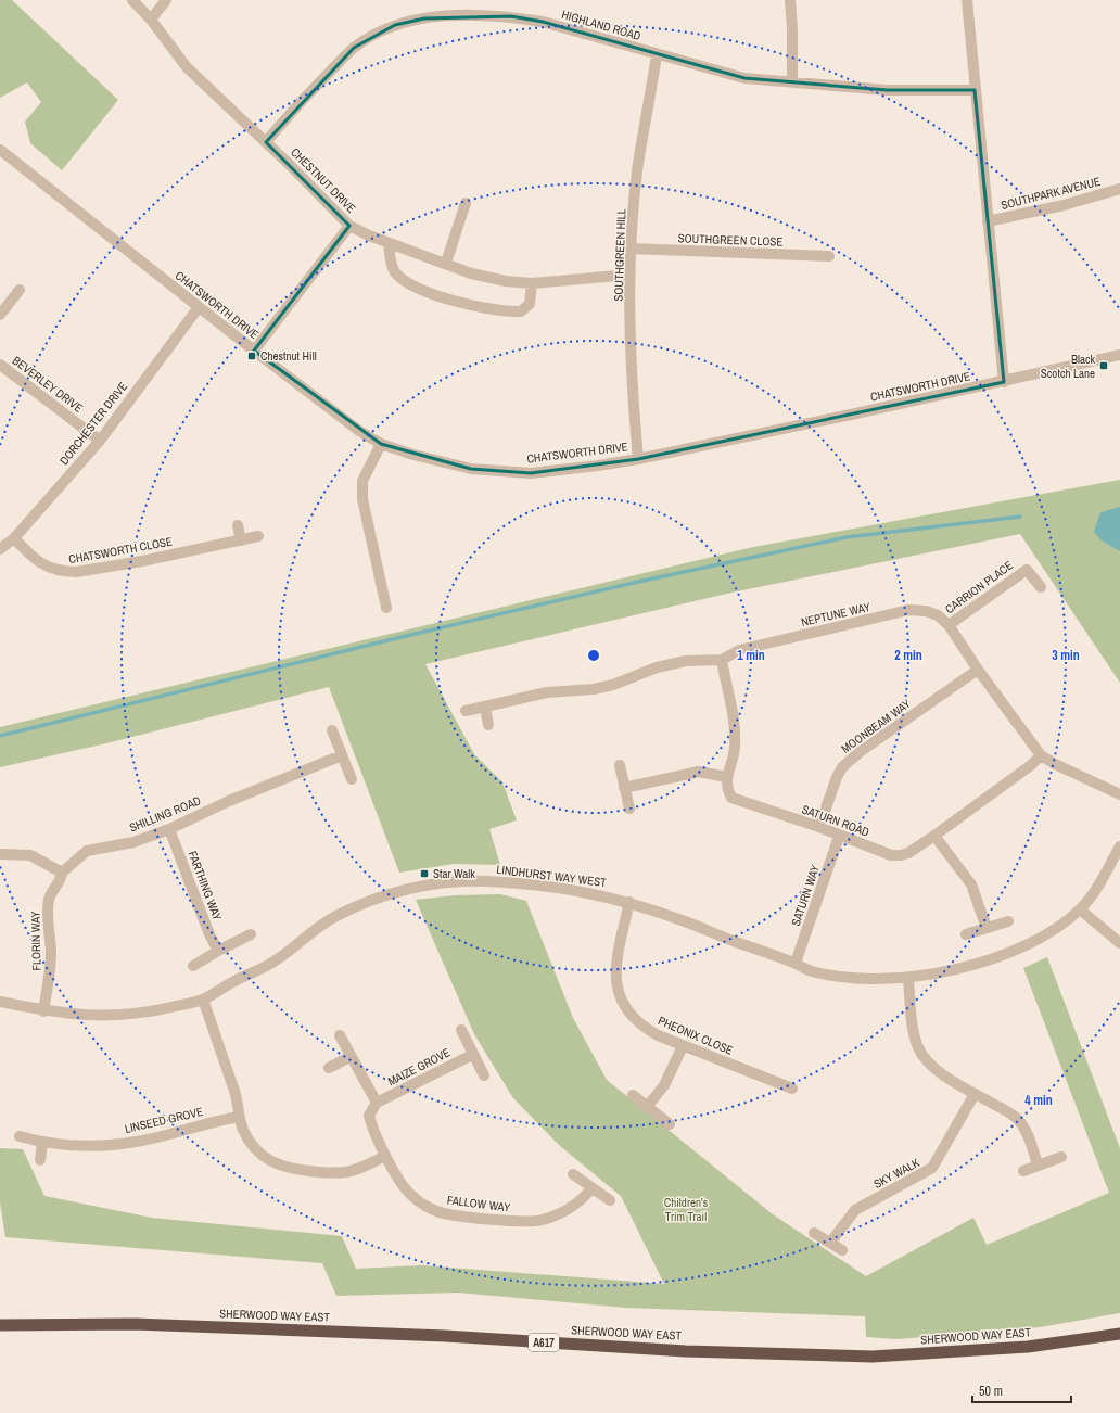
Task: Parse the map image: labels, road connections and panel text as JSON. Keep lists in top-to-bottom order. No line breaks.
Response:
{"streets":{"highway":["SHERWOOD WAY EAST","A617"],"street":["HIGHLAND ROAD","CHESTNUT DRIVE","SOUTHPARK AVENUE","SOUTHGREEN CLOSE","SOUTHGREEN HILL","CHATSWORTH DRIVE","BEVERLEY DRIVE","DORCHESTER DRIVE","CHATSWORTH CLOSE","CARRION PLACE","NEPTUNE WAY","MOONBEAM WAY","SHILLING ROAD","SATURN ROAD","LINDHURST WAY WEST","FARTHING WAY","SATURN WAY","FLORIN WAY","PHEONIX CLOSE","MAIZE GROVE","LINSEED GROVE","SKY WALK","FALLOW WAY"]},"crossings":[["HIGHLAND ROAD","CHESTNUT DRIVE"],["HIGHLAND ROAD","SOUTHGREEN HILL"],["CHESTNUT DRIVE","SOUTHGREEN HILL"],["SOUTHGREEN CLOSE","SOUTHGREEN HILL"],["SOUTHGREEN HILL","CHATSWORTH DRIVE"],["CHATSWORTH DRIVE","DORCHESTER DRIVE"],["BEVERLEY DRIVE","DORCHESTER DRIVE"],["DORCHESTER DRIVE","CHATSWORTH CLOSE"],["CARRION PLACE","NEPTUNE WAY"],["NEPTUNE WAY","MOONBEAM WAY"],["NEPTUNE WAY","SATURN ROAD"],["MOONBEAM WAY","SATURN ROAD"],["SHILLING ROAD","FARTHING WAY"],["SHILLING ROAD","FLORIN WAY"],["SATURN ROAD","SATURN WAY"],["LINDHURST WAY WEST","SATURN WAY"],["LINDHURST WAY WEST","FLORIN WAY"],["LINDHURST WAY WEST","PHEONIX CLOSE"],["MAIZE GROVE","FALLOW WAY"]],"parks":["Children's Trim Trail"],"places":{"transit":["Chestnut Hill","Black Scotch Lane","Star Walk"]},"scale_bar":"50 m","rings":["1 min","2 min","3 min","4 min"]}
